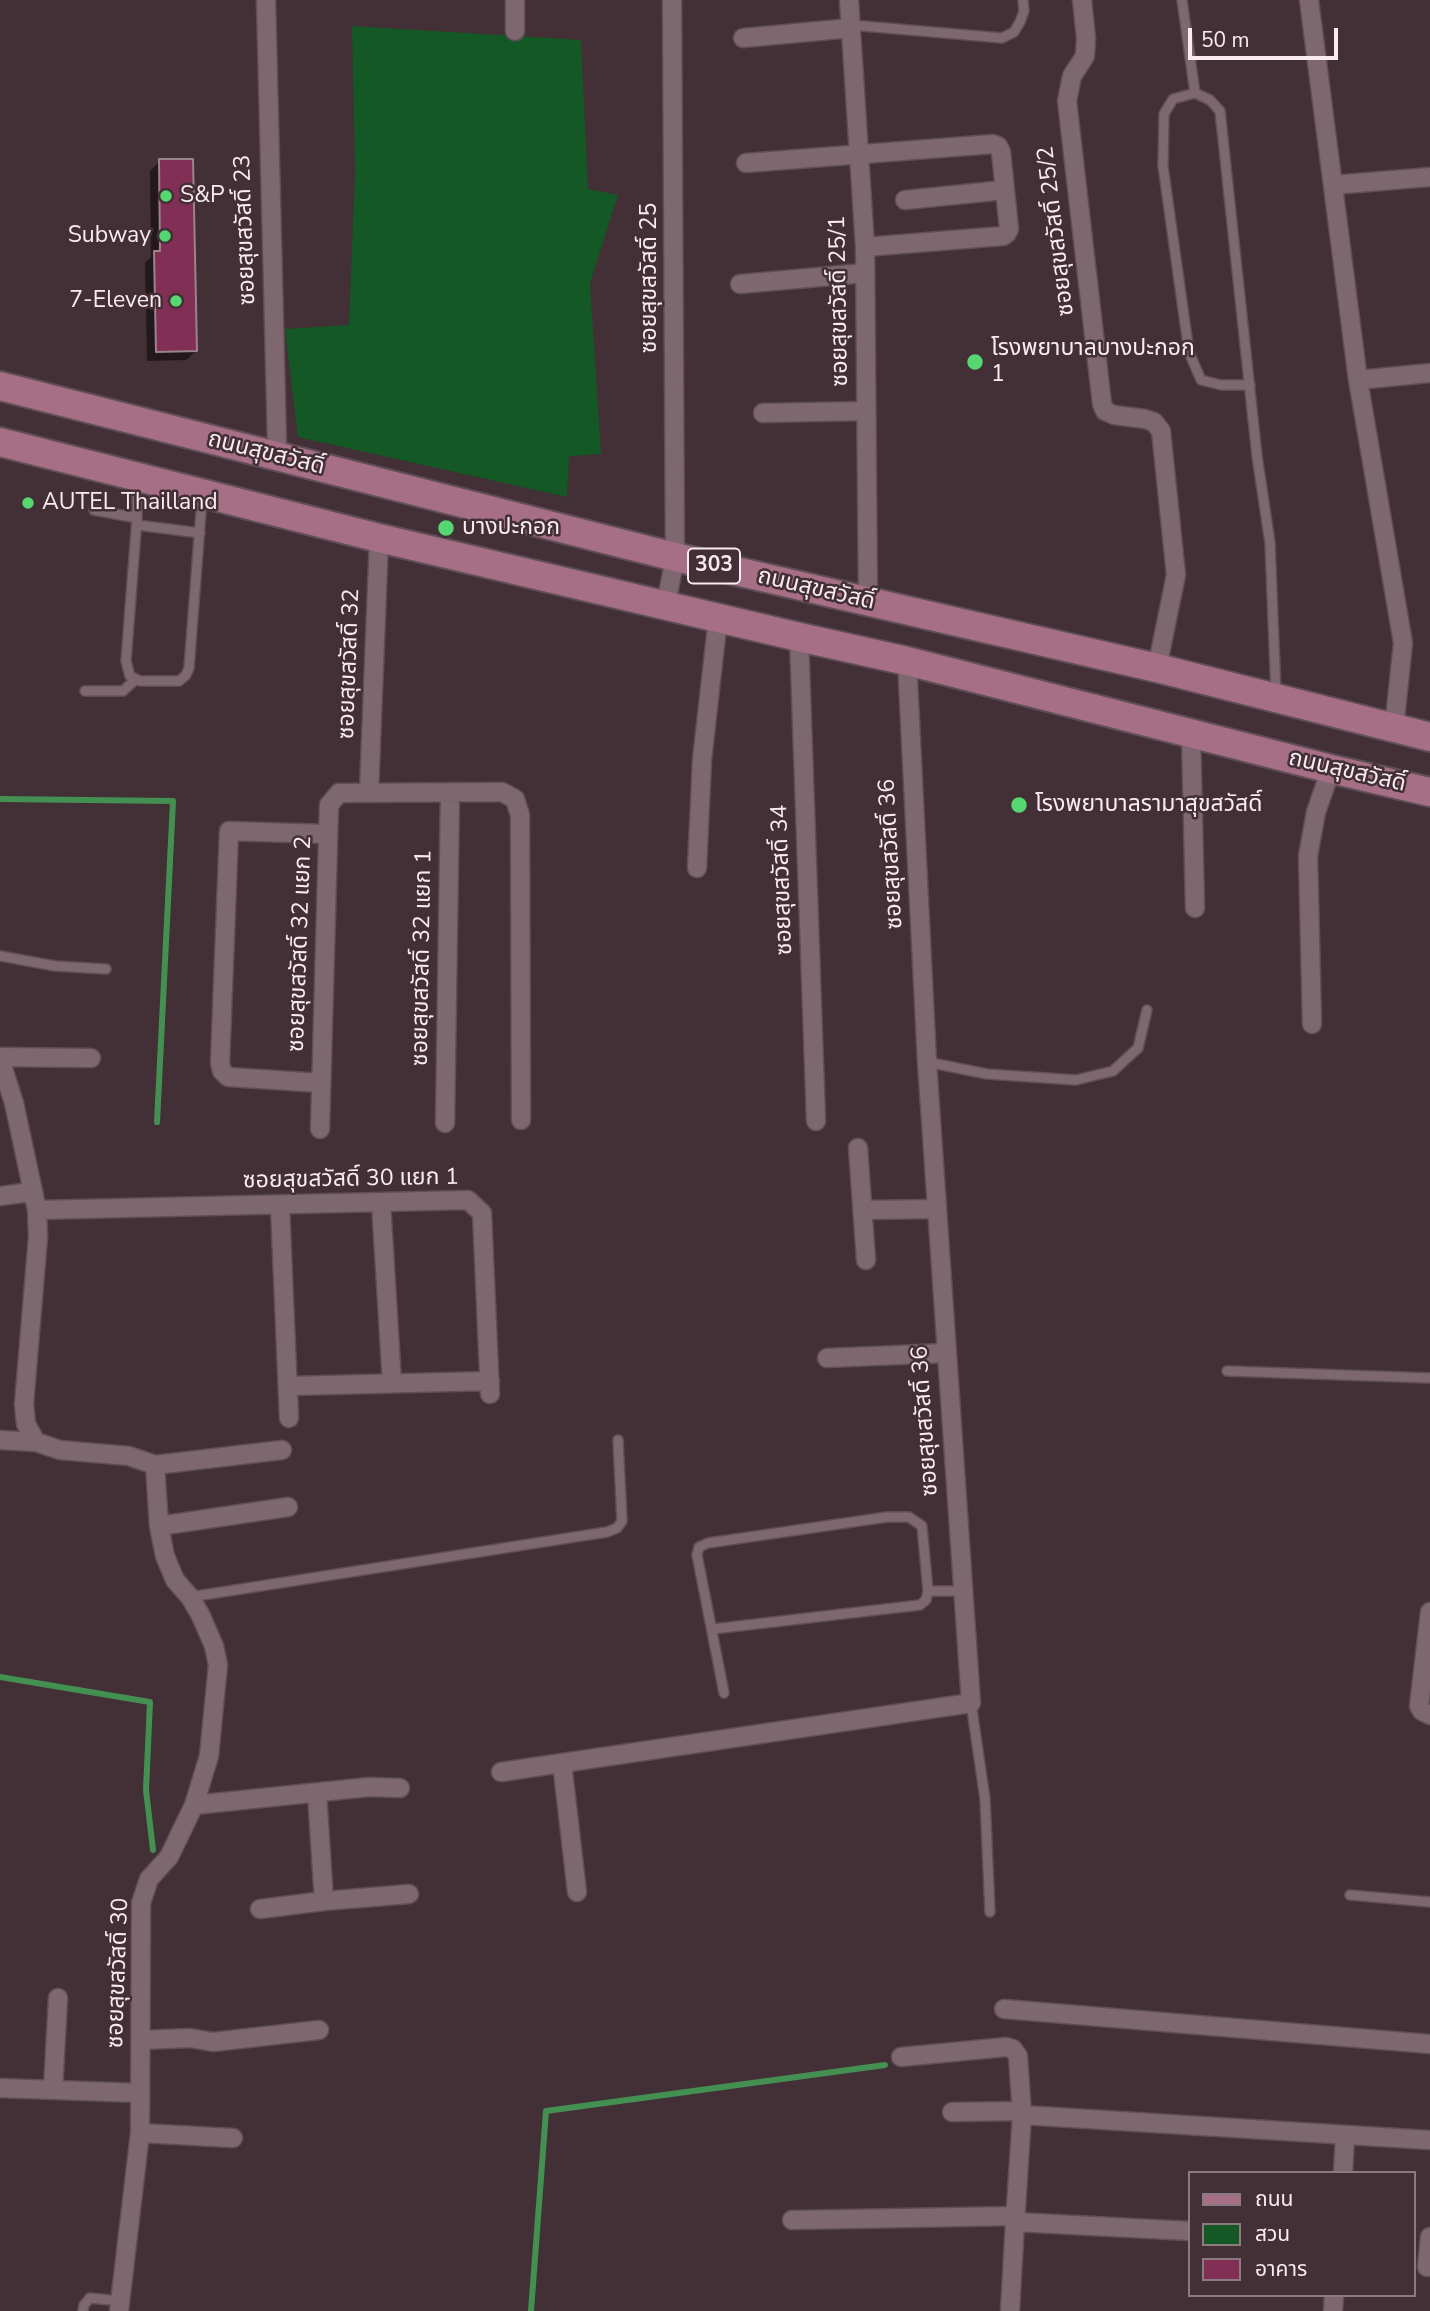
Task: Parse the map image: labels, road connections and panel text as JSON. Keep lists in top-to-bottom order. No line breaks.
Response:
{"streets":{"main road":["ถนนสุขสวัสดิ์","303"],"street":["ซอยสุขสวัสดิ์ 23","ซอยสุขสวัสดิ์ 25/2","ซอยสุขสวัสดิ์ 25","ซอยสุขสวัสดิ์ 25/1","ซอยสุขสวัสดิ์ 32","ซอยสุขสวัสดิ์ 36","ซอยสุขสวัสดิ์ 34","ซอยสุขสวัสดิ์ 32 แยก 2","ซอยสุขสวัสดิ์ 32 แยก 1","ซอยสุขสวัสดิ์ 30 แยก 1","ซอยสุขสวัสดิ์ 30"]},"crossings":[["ซอยสุขสวัสดิ์ 23","ถนนสุขสวัสดิ์"],["ซอยสุขสวัสดิ์ 25/2","ถนนสุขสวัสดิ์"],["ซอยสุขสวัสดิ์ 25","ถนนสุขสวัสดิ์"],["ซอยสุขสวัสดิ์ 25/1","ถนนสุขสวัสดิ์"],["ถนนสุขสวัสดิ์","ซอยสุขสวัสดิ์ 32"],["ถนนสุขสวัสดิ์","ซอยสุขสวัสดิ์ 36"],["ถนนสุขสวัสดิ์","ซอยสุขสวัสดิ์ 34"],["ซอยสุขสวัสดิ์ 32","ซอยสุขสวัสดิ์ 32 แยก 2"],["ซอยสุขสวัสดิ์ 32 แยก 2","ซอยสุขสวัสดิ์ 32 แยก 1"]],"places":["S&P","Subway","7-Eleven","โรงพยาบาลบางปะกอก 1","AUTEL Thailland","บางปะกอก","โรงพยาบาลรามาสุขสวัสดิ์"],"legend":["ถนน","สวน","อาคาร"],"scale_bar":"50 m"}
